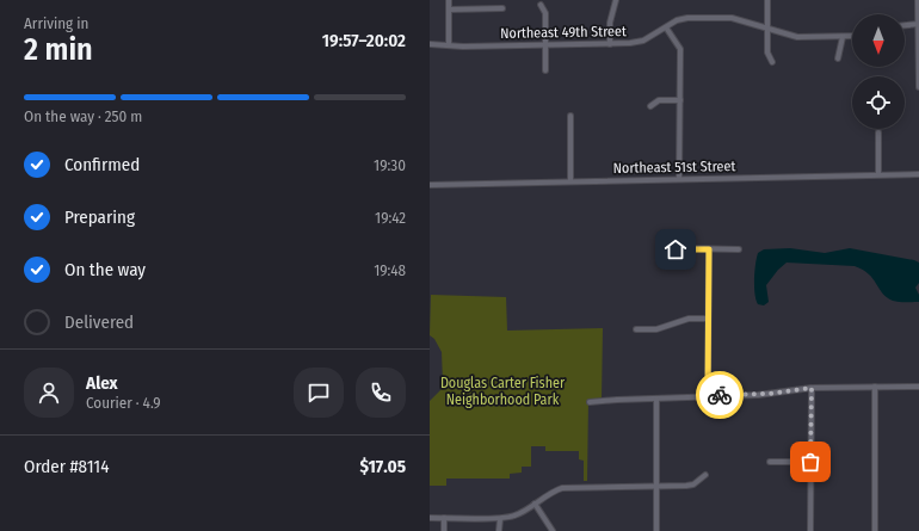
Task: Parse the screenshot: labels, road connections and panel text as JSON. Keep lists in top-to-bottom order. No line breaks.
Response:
{"streets":{"street":["Northeast 49th Street","Northeast 51st Street"]},"parks":["Douglas Carter Fisher Neighborhood Park"],"north":"bottom","page":{"heading":["2 min","Arriving in","19:57–20:02"],"panel":["Alex","Courier · 4.9","Order #8114","$17.05"],"bar":"On the way · 250 m","list":[["Confirmed","19:30"],["Preparing","19:42"],["On the way","19:48"],"Delivered"]}}
